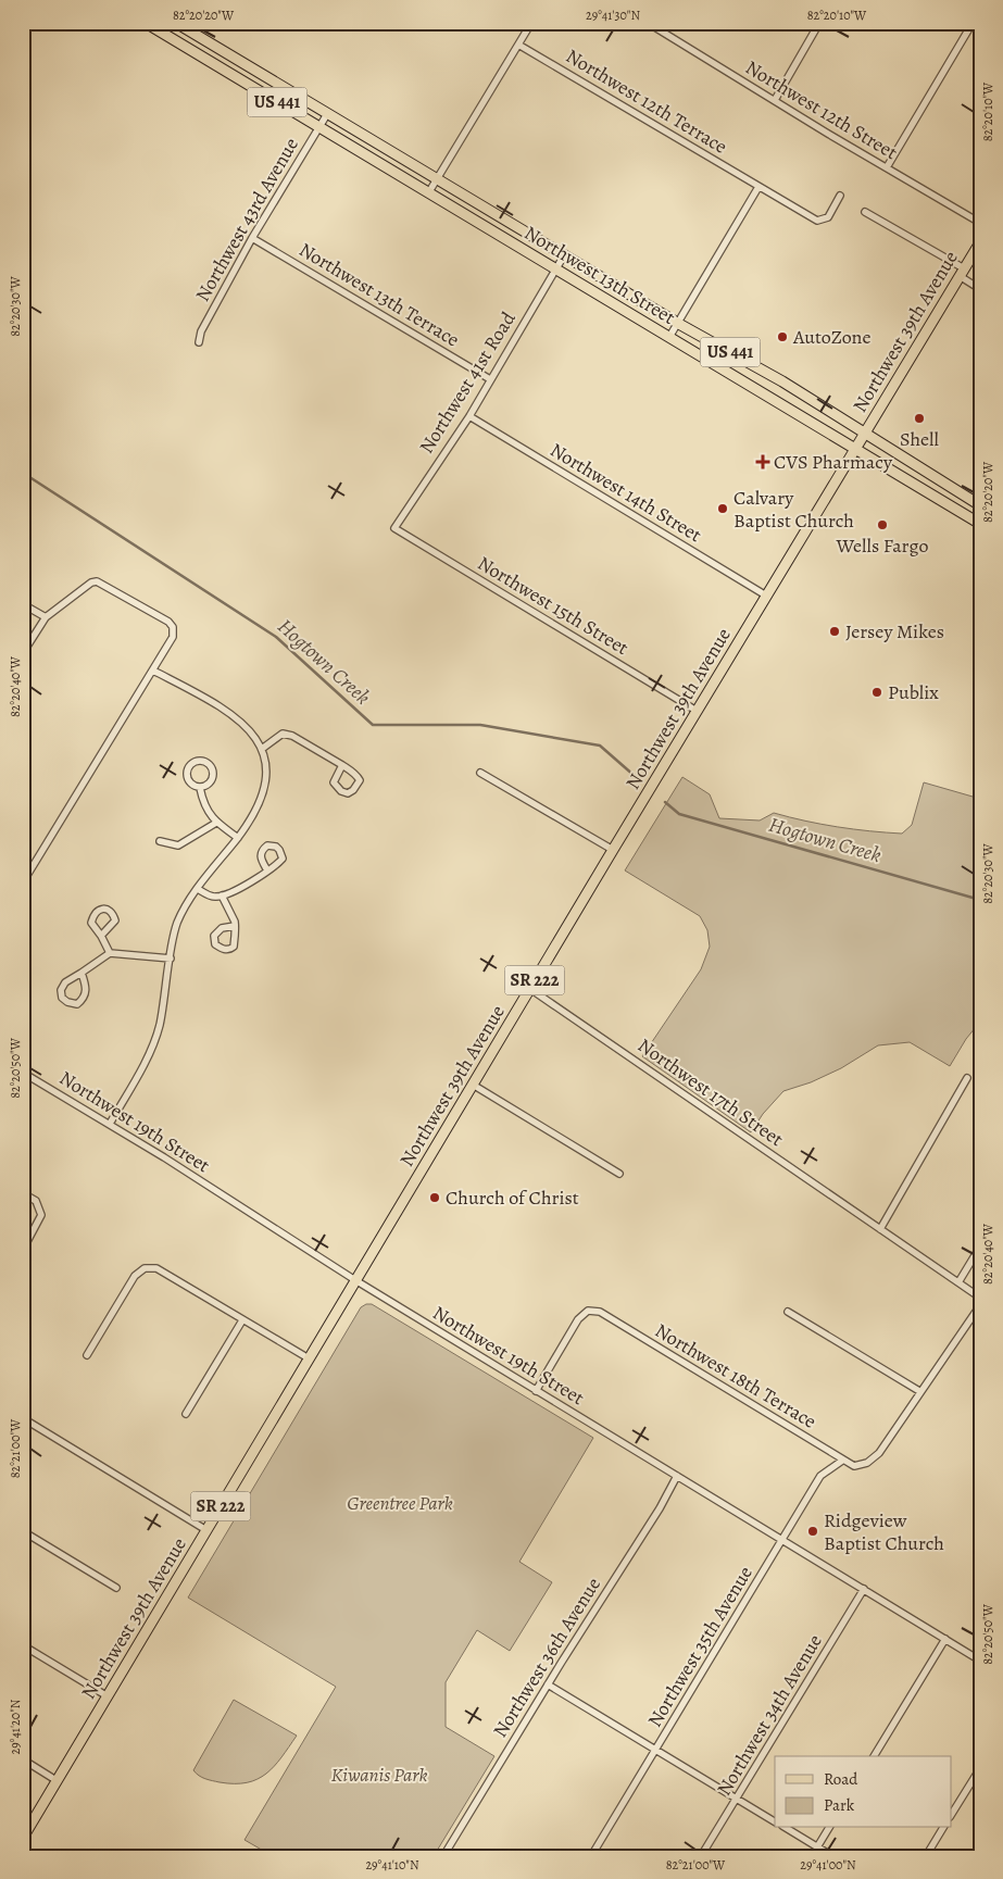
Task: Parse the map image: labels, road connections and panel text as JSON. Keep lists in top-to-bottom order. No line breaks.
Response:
{"streets":{"main road":["US 441","Northwest 13th Street","Northwest 39th Avenue","SR 222"],"street":["Northwest 12th Terrace","Northwest 12th Street","Northwest 43rd Avenue","Northwest 13th Terrace","Northwest 41st Road","Northwest 14th Street","Northwest 15th Street","Northwest 17th Street","Northwest 19th Street","Northwest 18th Terrace","Northwest 35th Avenue","Northwest 36th Avenue","Northwest 34th Avenue"]},"crossings":[["Northwest 43rd Avenue","Northwest 13th Street"],["Northwest 43rd Avenue","Northwest 13th Terrace"],["Northwest 13th Street","Northwest 39th Avenue"],["Northwest 13th Street","Northwest 41st Road"],["Northwest 13th Terrace","Northwest 41st Road"],["Northwest 39th Avenue","Northwest 14th Street"],["Northwest 39th Avenue","Northwest 15th Street"],["Northwest 39th Avenue","Northwest 17th Street"],["Northwest 39th Avenue","Northwest 19th Street"],["Northwest 41st Road","Northwest 14th Street"],["Northwest 41st Road","Northwest 15th Street"],["Northwest 19th Street","Northwest 18th Terrace"],["Northwest 19th Street","Northwest 35th Avenue"],["Northwest 19th Street","Northwest 36th Avenue"],["Northwest 19th Street","Northwest 34th Avenue"],["Northwest 18th Terrace","Northwest 35th Avenue"]],"water":["Hogtown Creek"],"parks":["Greentree Park","Kiwanis Park"],"places":{"other":["AutoZone","Shell","Calvary Baptist Church","Wells Fargo","Jersey Mikes","Publix","Church of Christ","Ridgeview Baptist Church"],"health":["CVS Pharmacy"]},"legend":["Road","Park"],"coordinates":["82°20'20\"W","29°41'30\"N","82°20'10\"W","82°20'30\"W","82°20'40\"W","82°20'50\"W","82°21'00\"W","29°41'20\"N","29°41'10\"N","29°41'00\"N"]}
